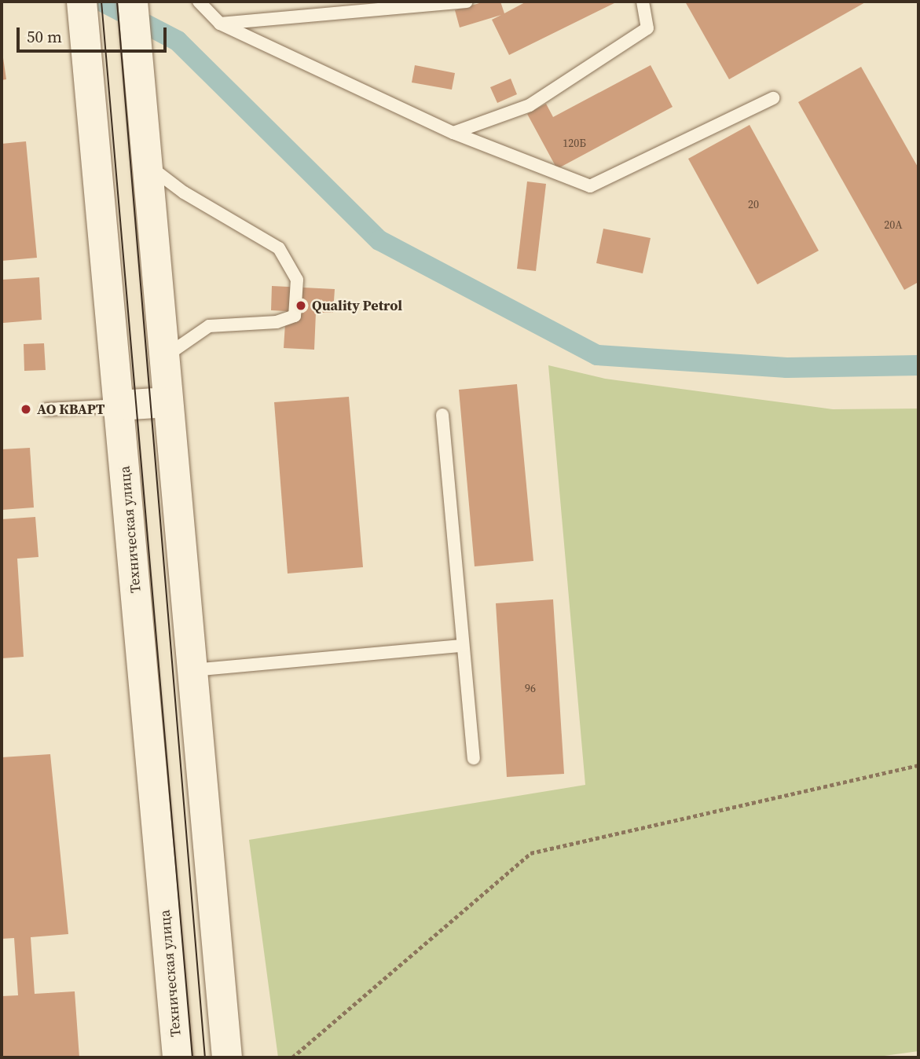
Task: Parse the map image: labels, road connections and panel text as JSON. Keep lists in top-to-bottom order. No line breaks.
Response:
{"streets":{"main road":["Техническая улица"]},"places":["Quality Petrol","АО КВАРТ"],"house_numbers":["120Б","20","20А","96"],"scale_bar":"50 m"}
